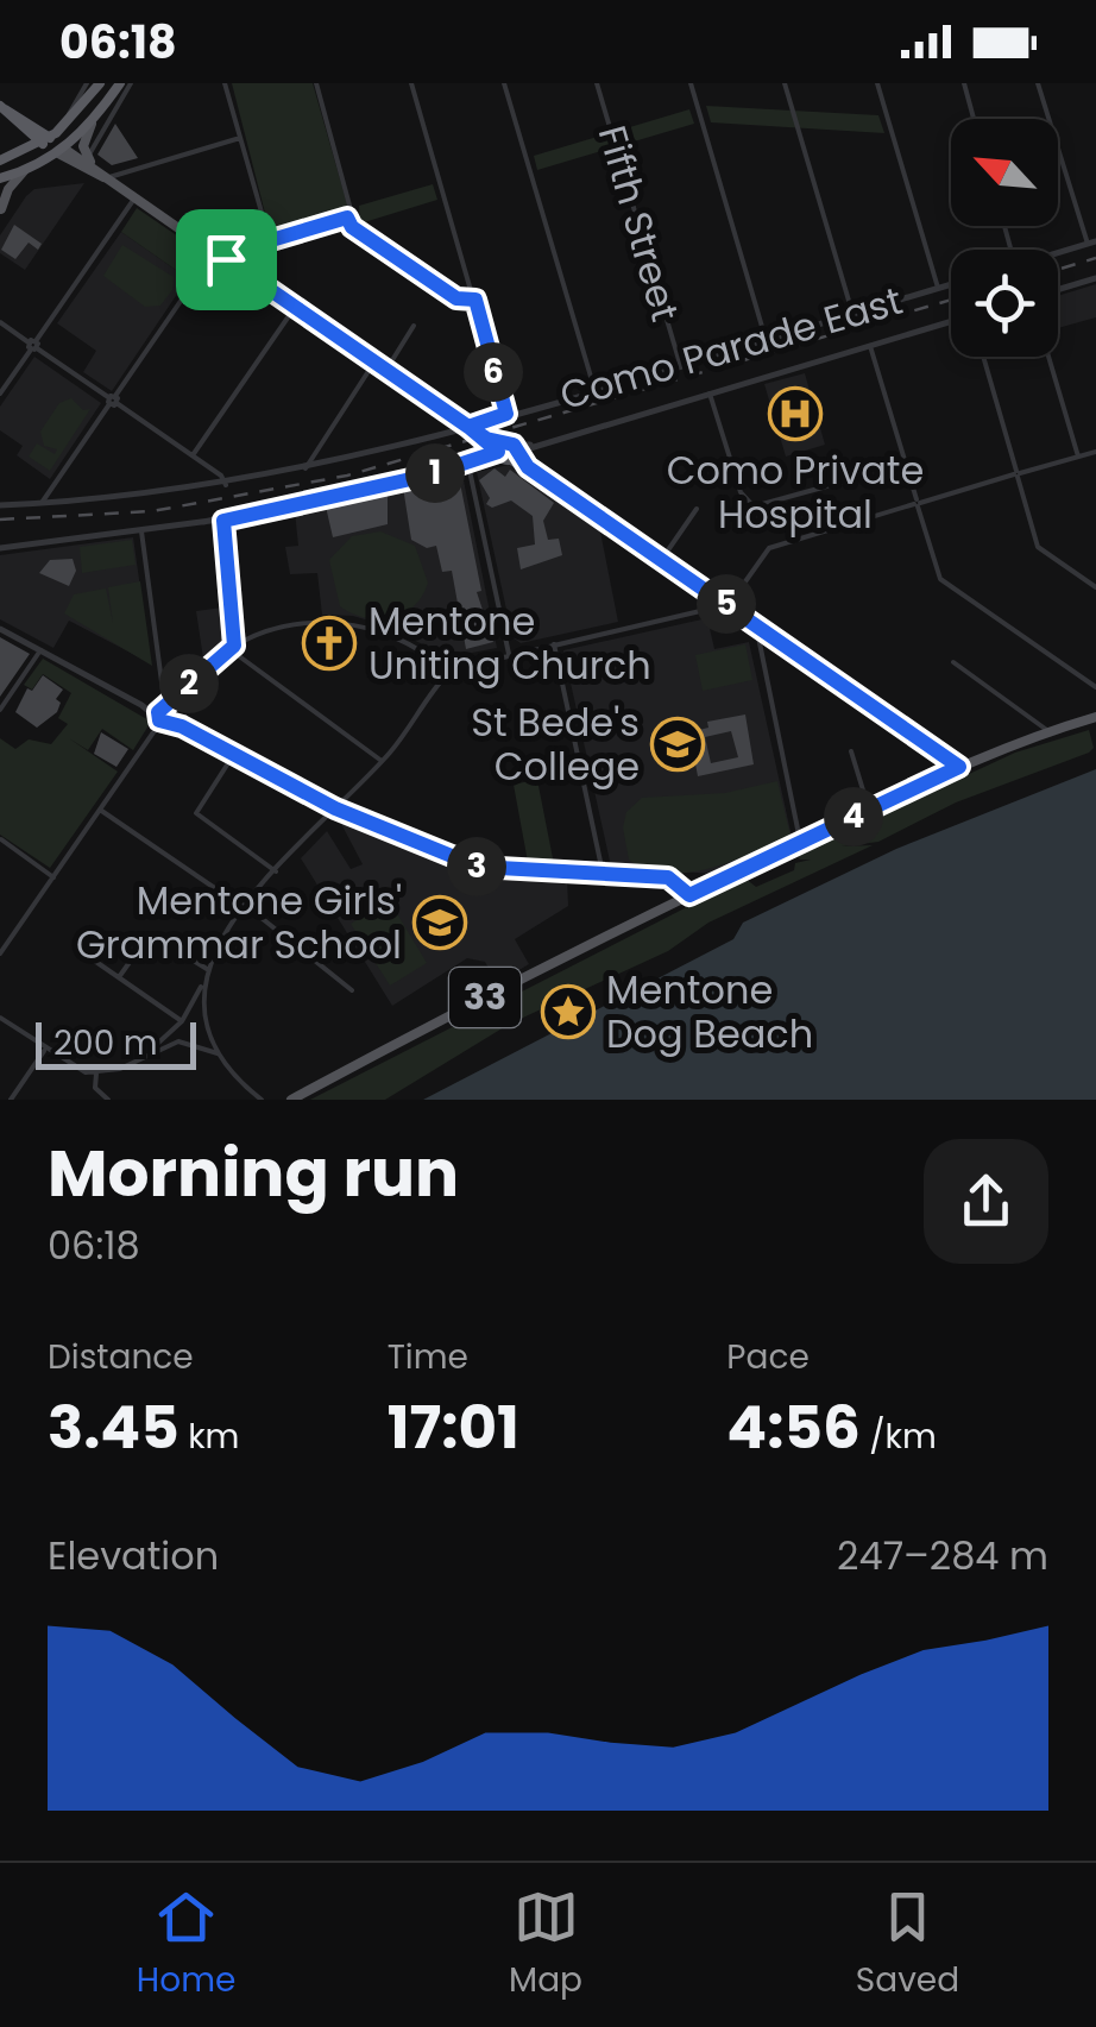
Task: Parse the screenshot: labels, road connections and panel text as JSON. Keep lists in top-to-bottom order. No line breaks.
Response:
{"streets":{"main road":["33"],"street":["Fifth Street","Como Parade East"]},"crossings":[["Fifth Street","Como Parade East"]],"places":{"hospital":["Como Private Hospital"],"church":["Mentone Uniting Church"],"school or university":["St Bede's College","Mentone Girls' Grammar School"],"place":["Mentone Dog Beach"]},"scale_bar":"200 m","north":"top left","page":{"status":"06:18","pins":["6","1","5","2","4","3"],"scale":"200 m","heading":["Morning run","06:18"],"stats":[["Distance","3.45 km"],["Time","17:01"],["Pace","4:56 /km"]],"chart":["Elevation","247–284 m"],"tabs":["Home","Map","Saved"]}}
